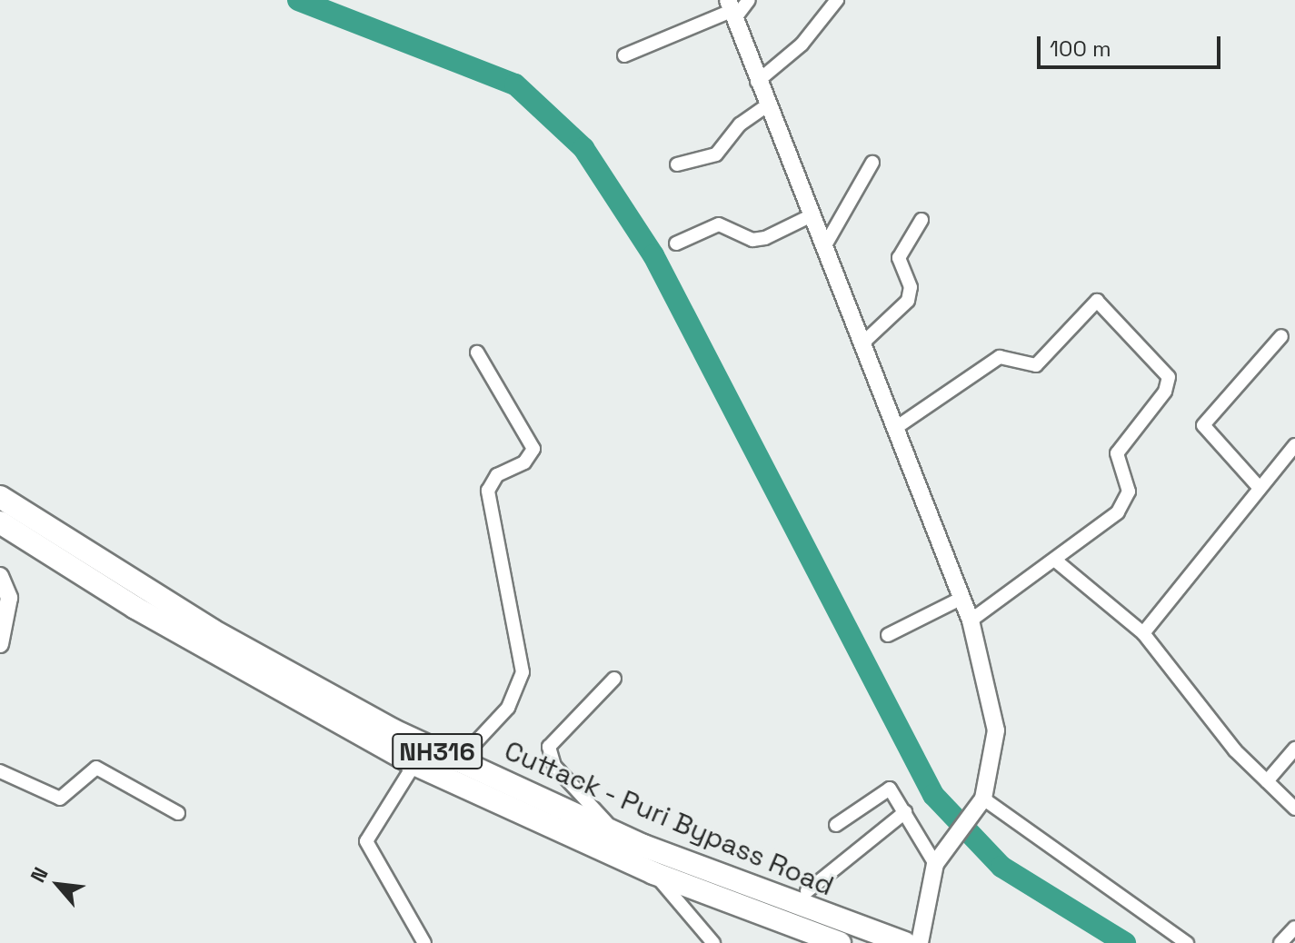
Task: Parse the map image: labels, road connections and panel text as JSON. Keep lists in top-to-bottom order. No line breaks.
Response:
{"streets":{"highway":["NH316","Cuttack - Puri Bypass Road"]},"scale_bar":"100 m","north":"top left"}
